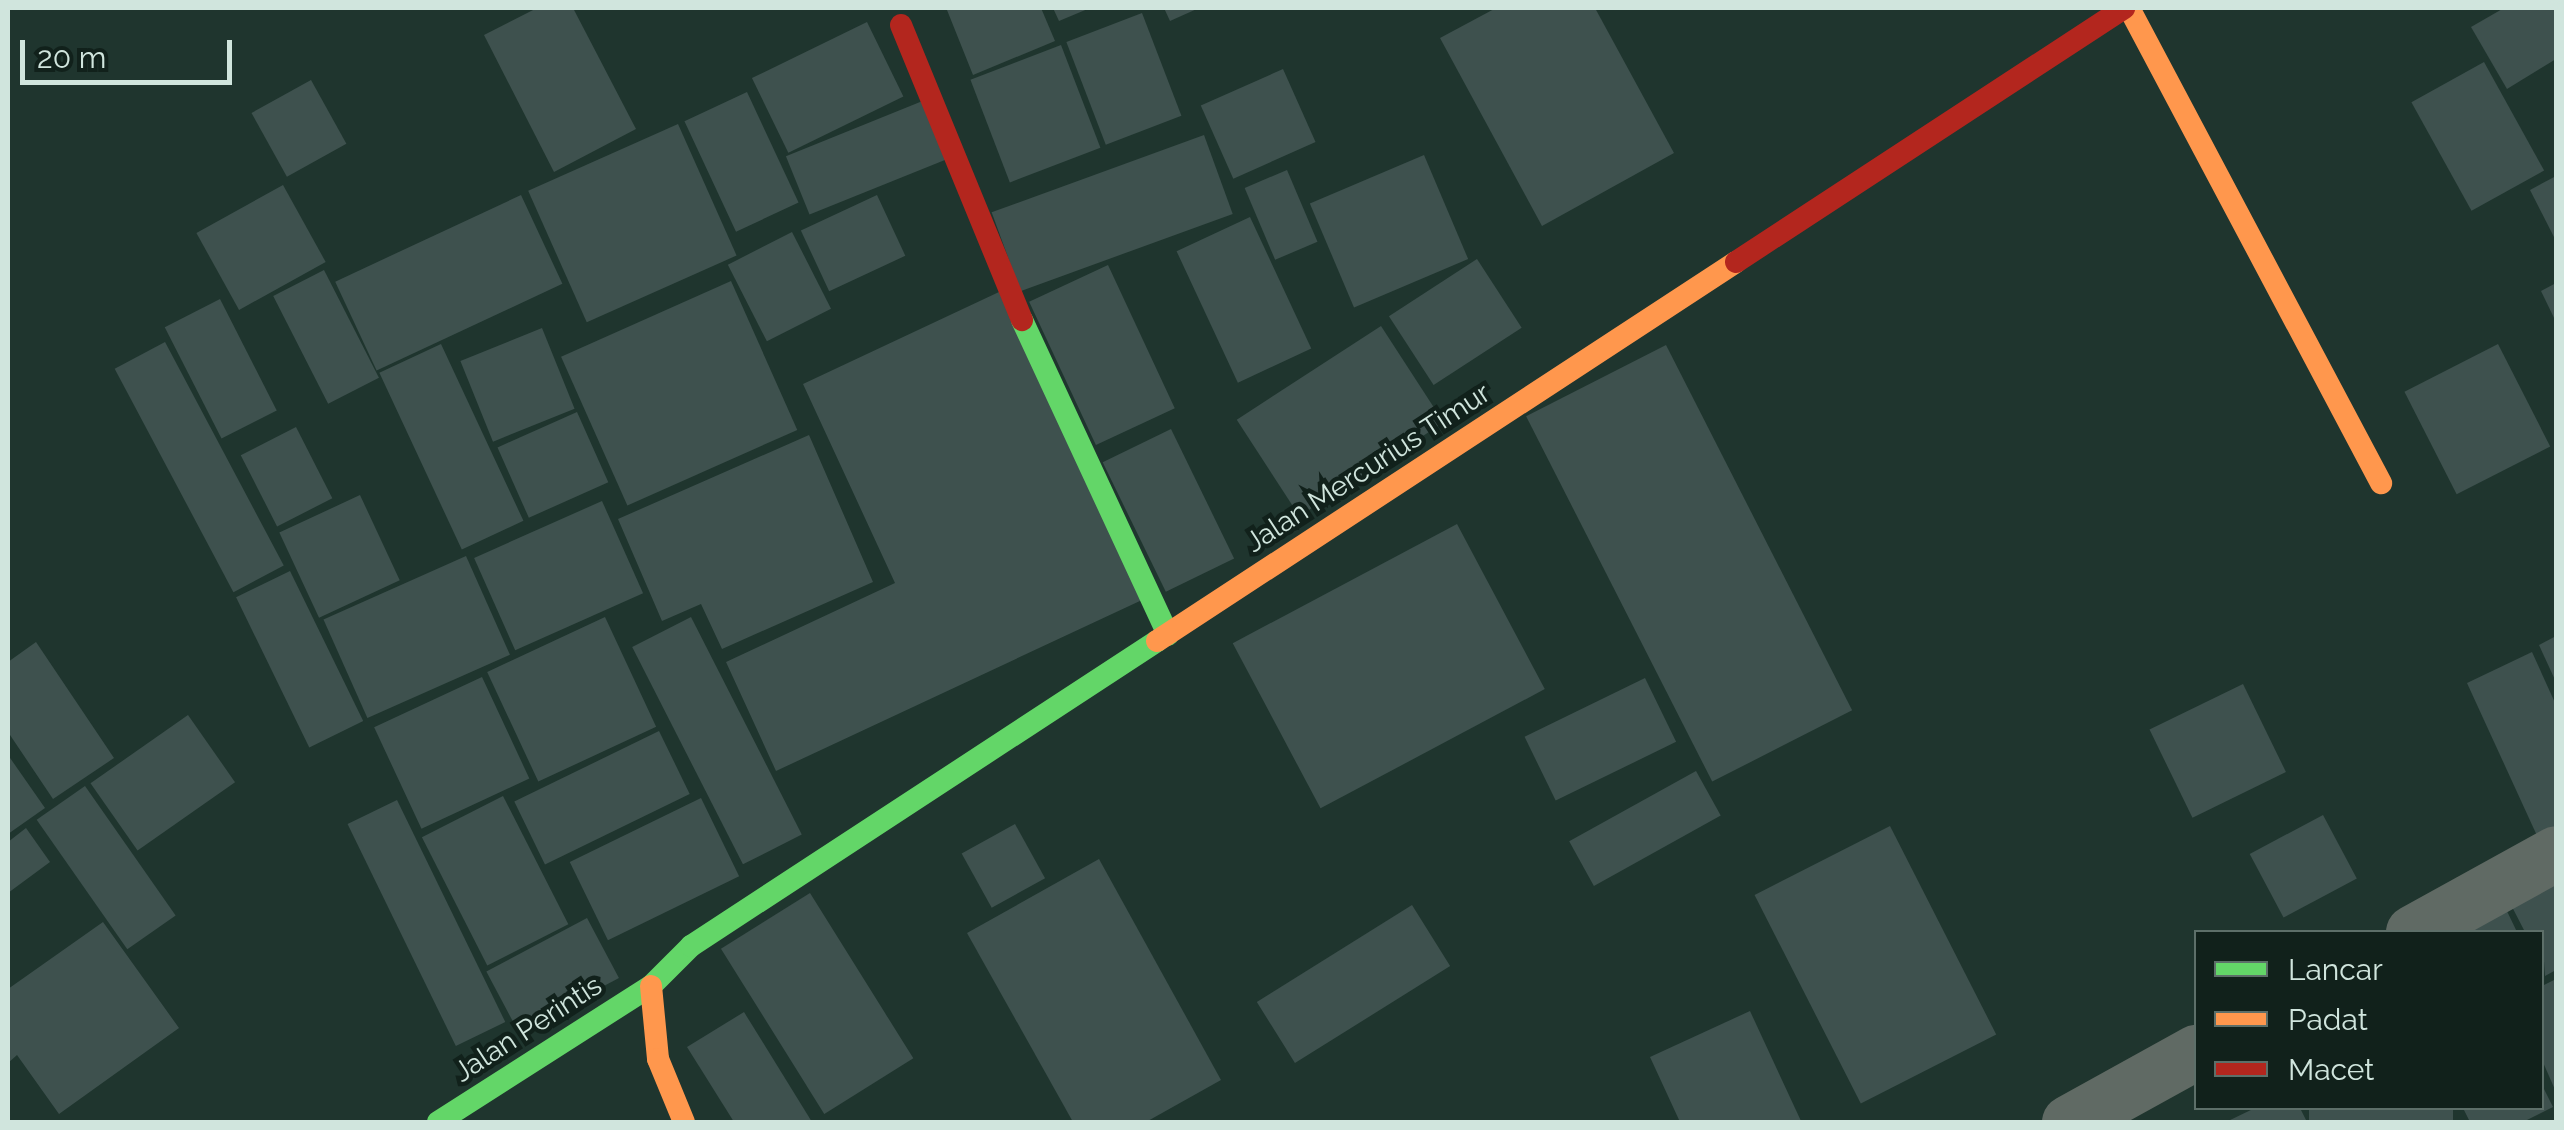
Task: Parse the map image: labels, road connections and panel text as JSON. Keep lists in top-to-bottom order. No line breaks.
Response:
{"streets":{"street":["Jalan Mercurius Timur","Jalan Perintis"]},"crossings":[["Jalan Mercurius Timur","Jalan Perintis"]],"legend":["Lancar","Padat","Macet"],"scale_bar":"20 m"}
